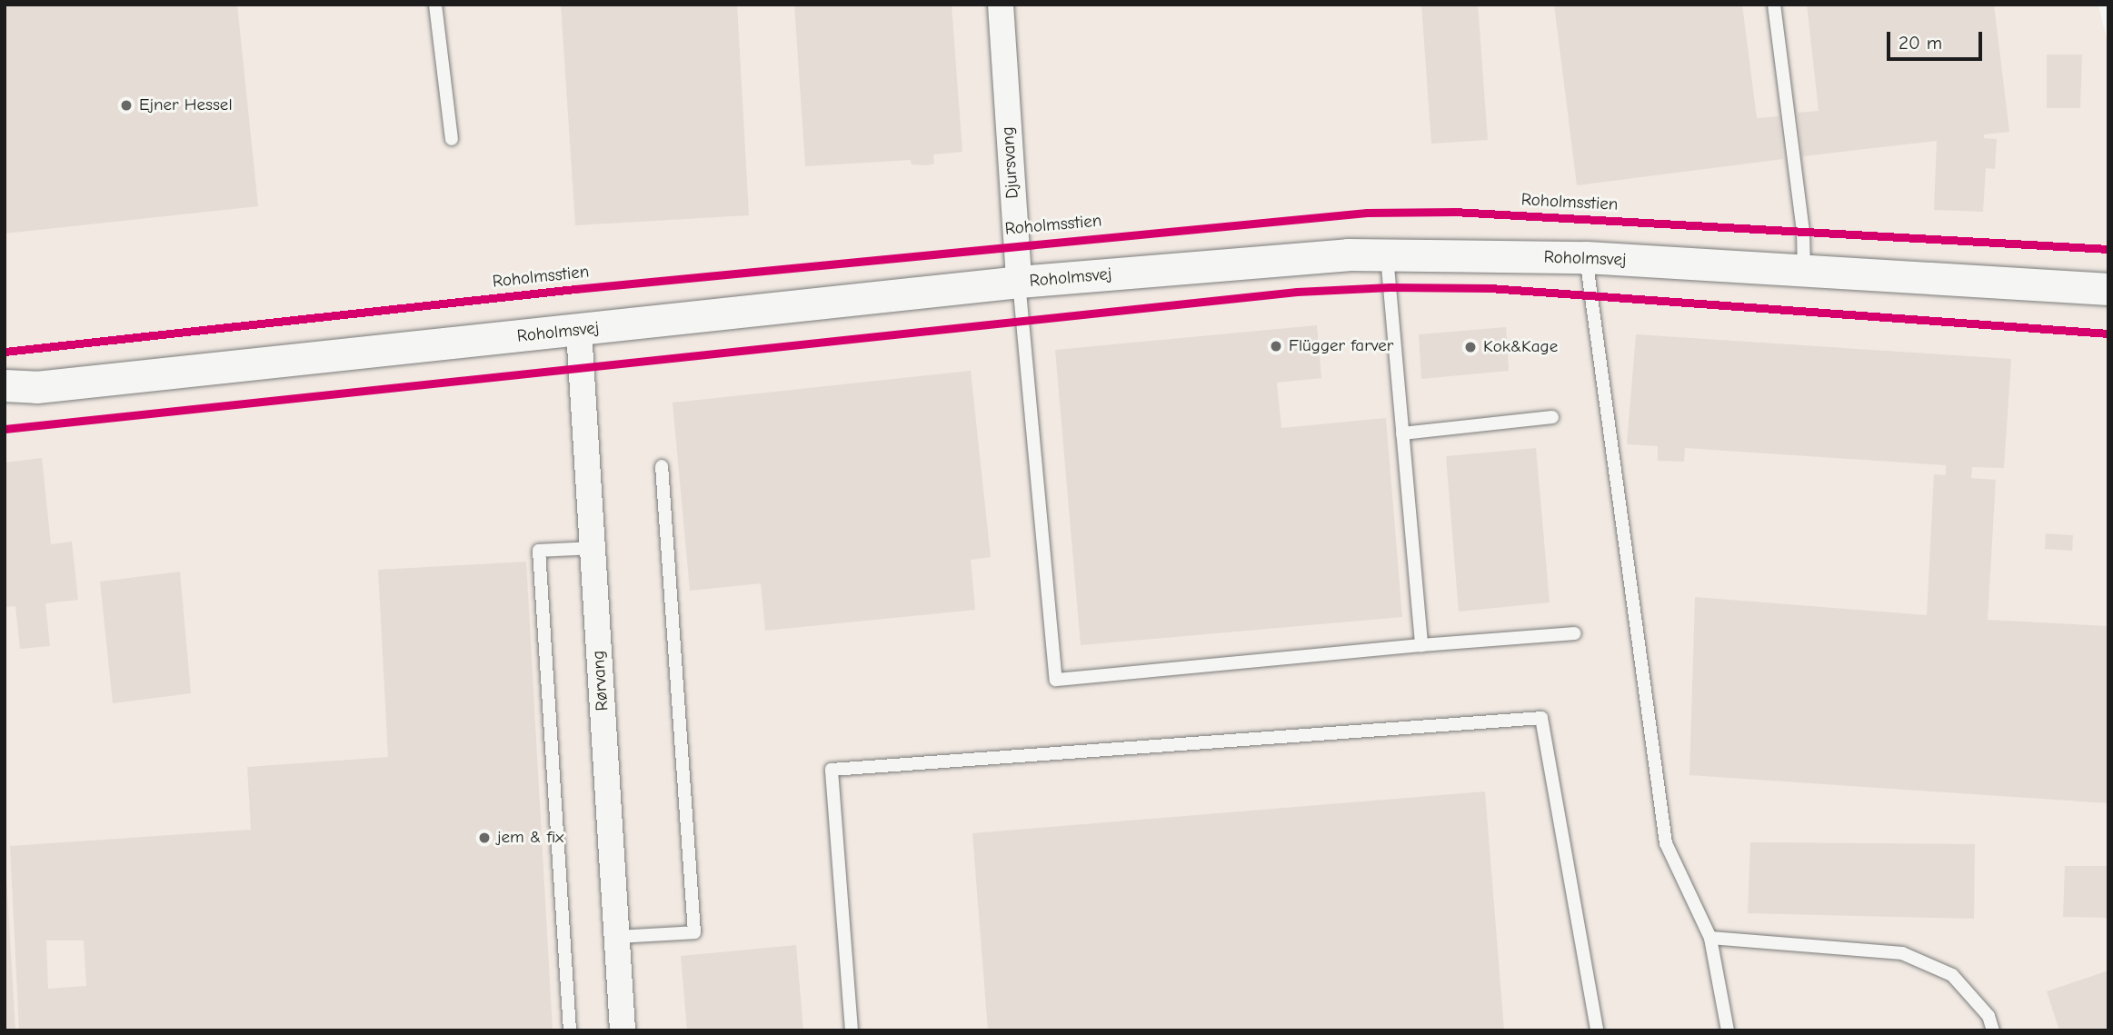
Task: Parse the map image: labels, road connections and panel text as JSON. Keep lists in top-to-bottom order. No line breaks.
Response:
{"streets":{"street":["Djursvang","Roholmsvej","Rørvang"],"cycle path":["Roholmsstien"]},"crossings":[["Djursvang","Roholmsvej"],["Roholmsvej","Rørvang"]],"places":["Ejner Hessel","Flügger farver","Kok&Kage","jem & fix"],"scale_bar":"20 m"}
